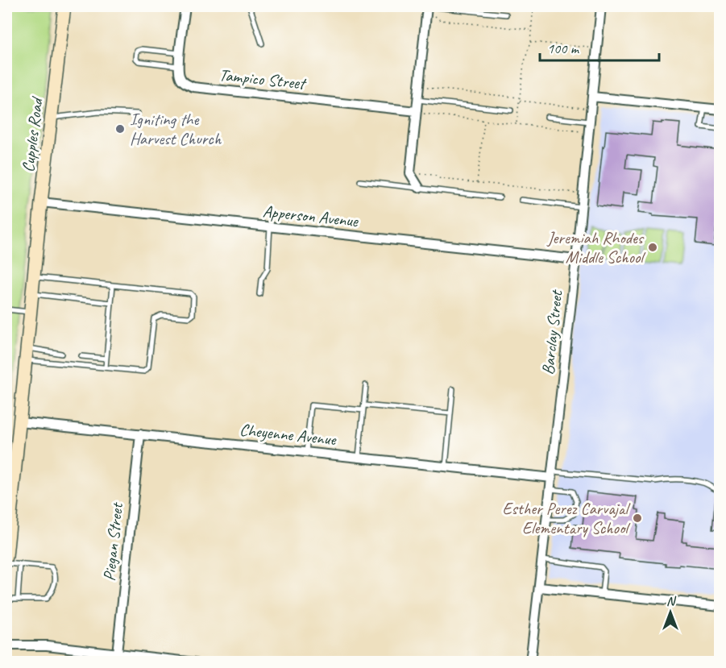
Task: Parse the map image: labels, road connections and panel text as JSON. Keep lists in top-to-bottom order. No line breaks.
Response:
{"streets":{"street":["Tampico Street","Cupples Road","Apperson Avenue","Barclay Street","Cheyenne Avenue","Piegan Street"]},"crossings":[["Cupples Road","Apperson Avenue"],["Cupples Road","Cheyenne Avenue"],["Apperson Avenue","Barclay Street"],["Barclay Street","Cheyenne Avenue"],["Cheyenne Avenue","Piegan Street"]],"places":["Igniting the Harvest Church","Jeremiah Rhodes Middle School","Esther Perez Carvajal Elementary School"],"scale_bar":"100 m","north":"top"}
